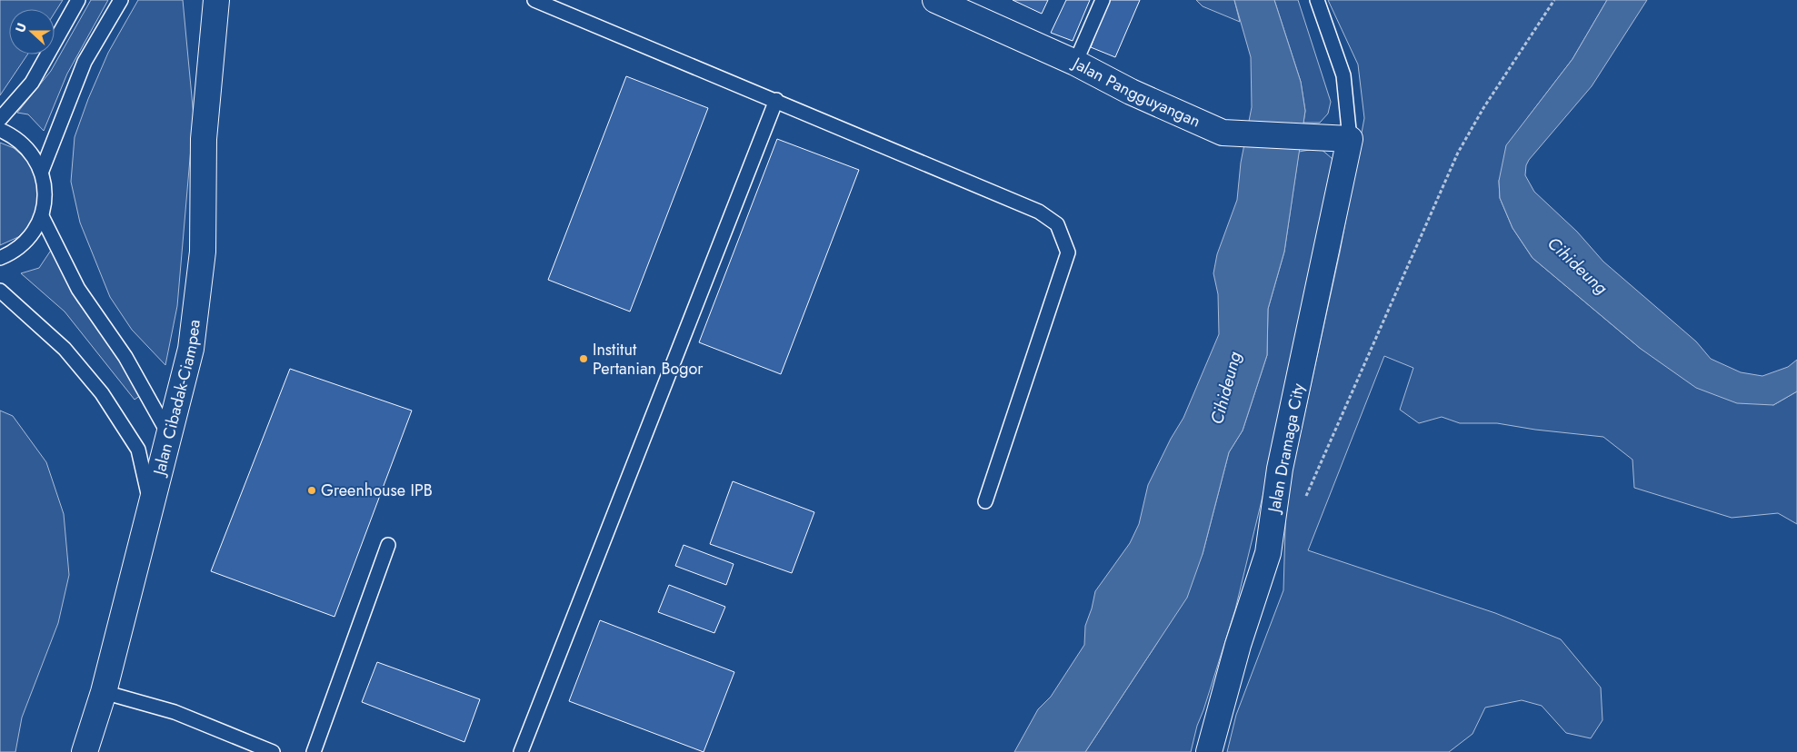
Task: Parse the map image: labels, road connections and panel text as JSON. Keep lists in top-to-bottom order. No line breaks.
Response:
{"streets":{"main road":["Jalan Pangguyangan","Jalan Cibadak-Ciampea","Jalan Dramaga City"]},"crossings":[["Jalan Pangguyangan","Jalan Dramaga City"]],"water":["Cihideung"],"places":["Institut Pertanian Bogor","Greenhouse IPB"],"north":"left"}
